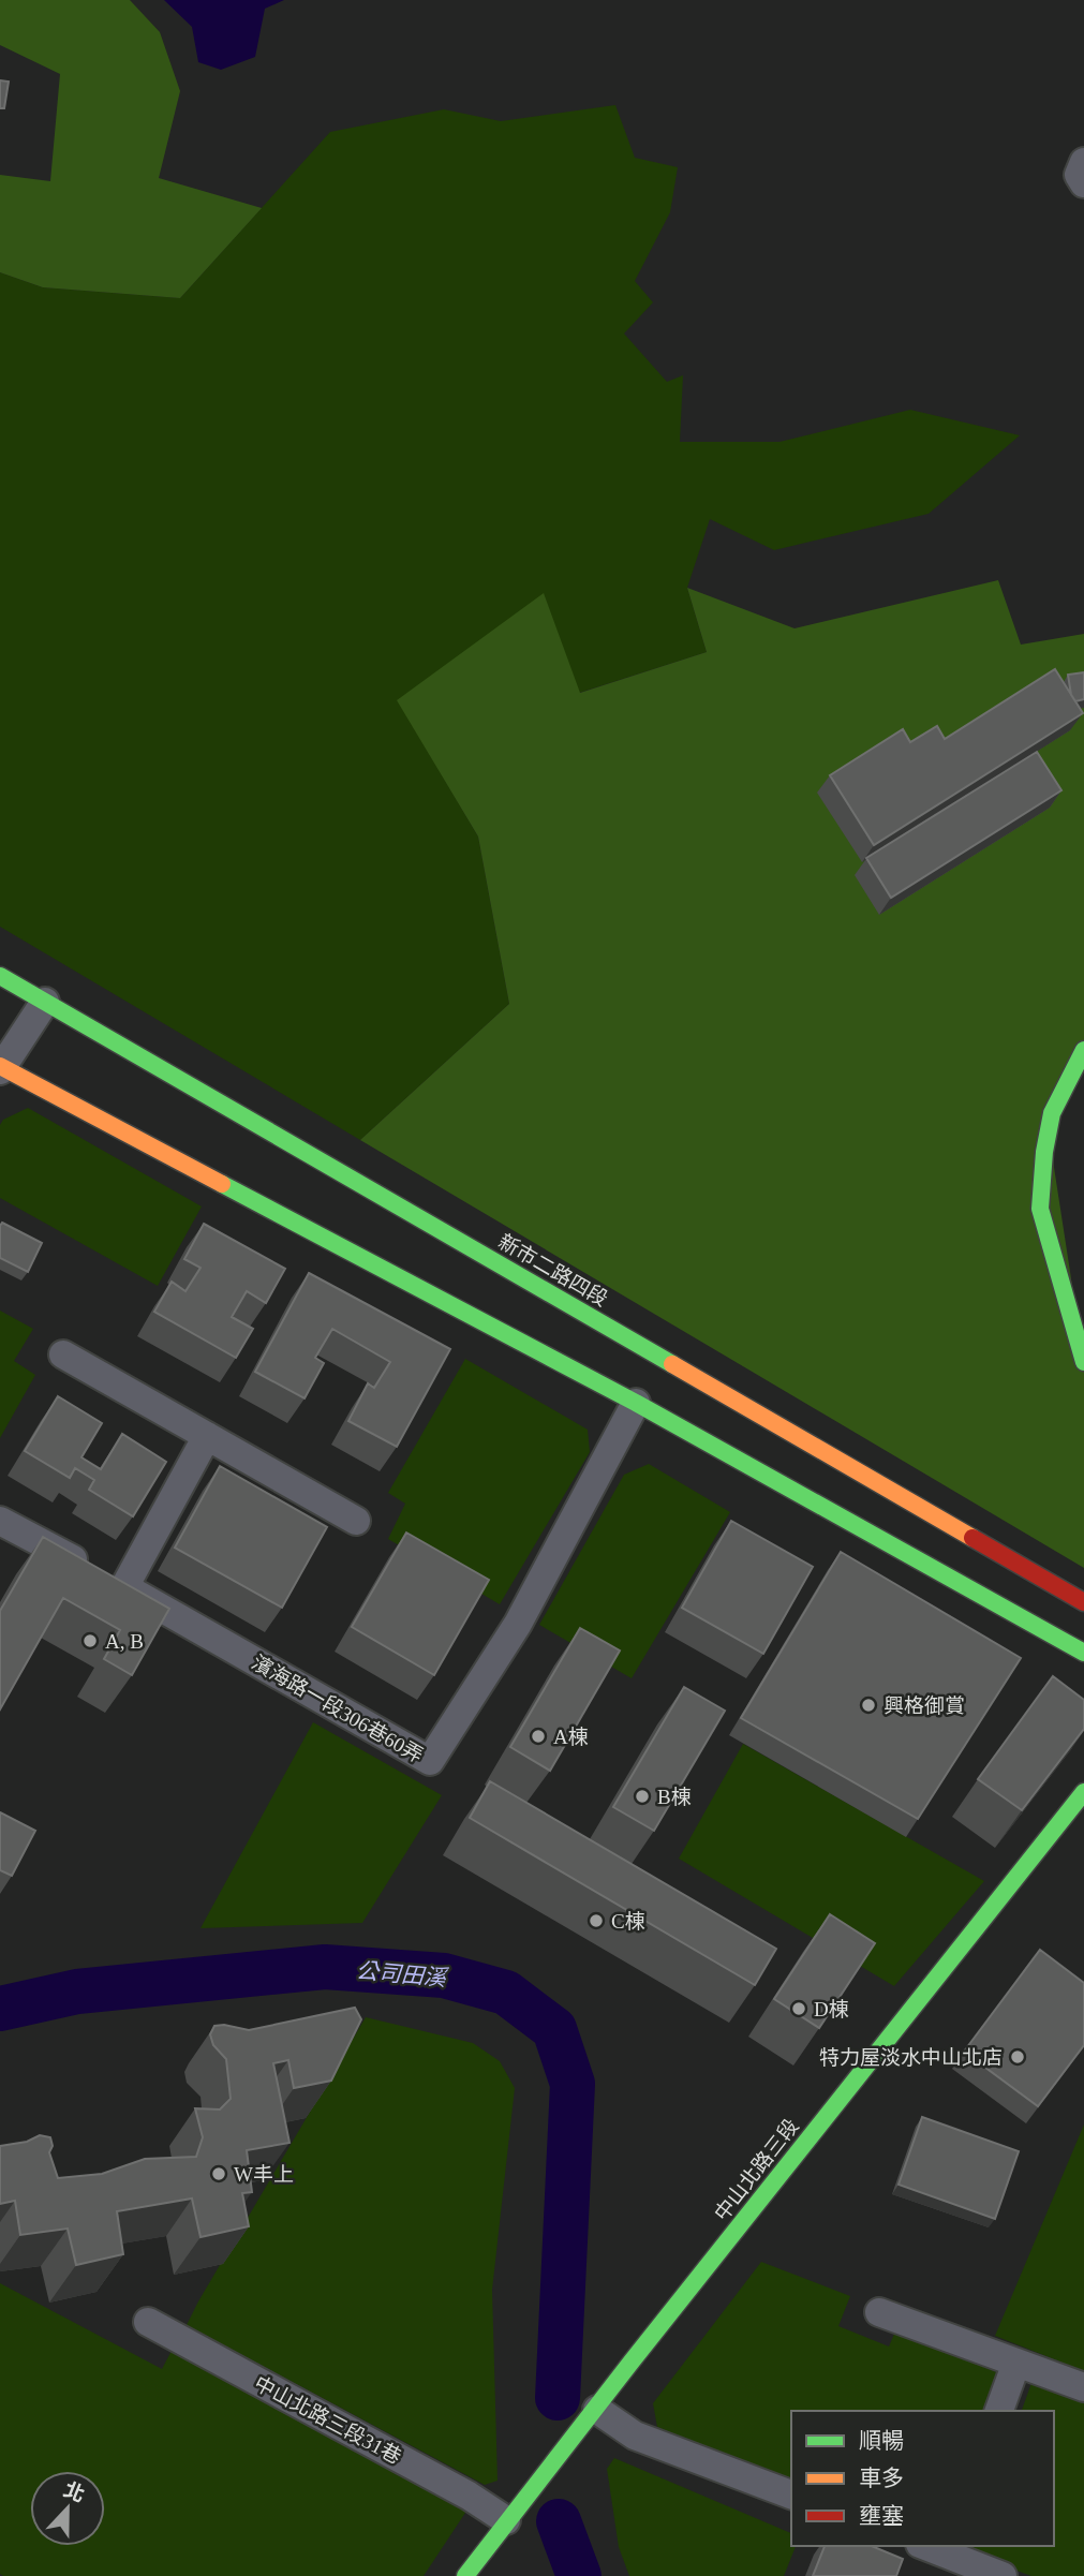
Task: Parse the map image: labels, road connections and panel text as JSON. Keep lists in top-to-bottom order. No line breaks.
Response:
{"streets":{"street":["新市二路四段","濱海路一段306巷60弄","中山北路三段","中山北路三段31巷"]},"crossings":[["中山北路三段","中山北路三段31巷"]],"water":["公司田溪"],"places":["A, B","興格御賞","A棟","B棟","C棟","D棟","特力屋淡水中山北店","W丰上"],"legend":["順暢","車多","壅塞"],"north":"top"}
